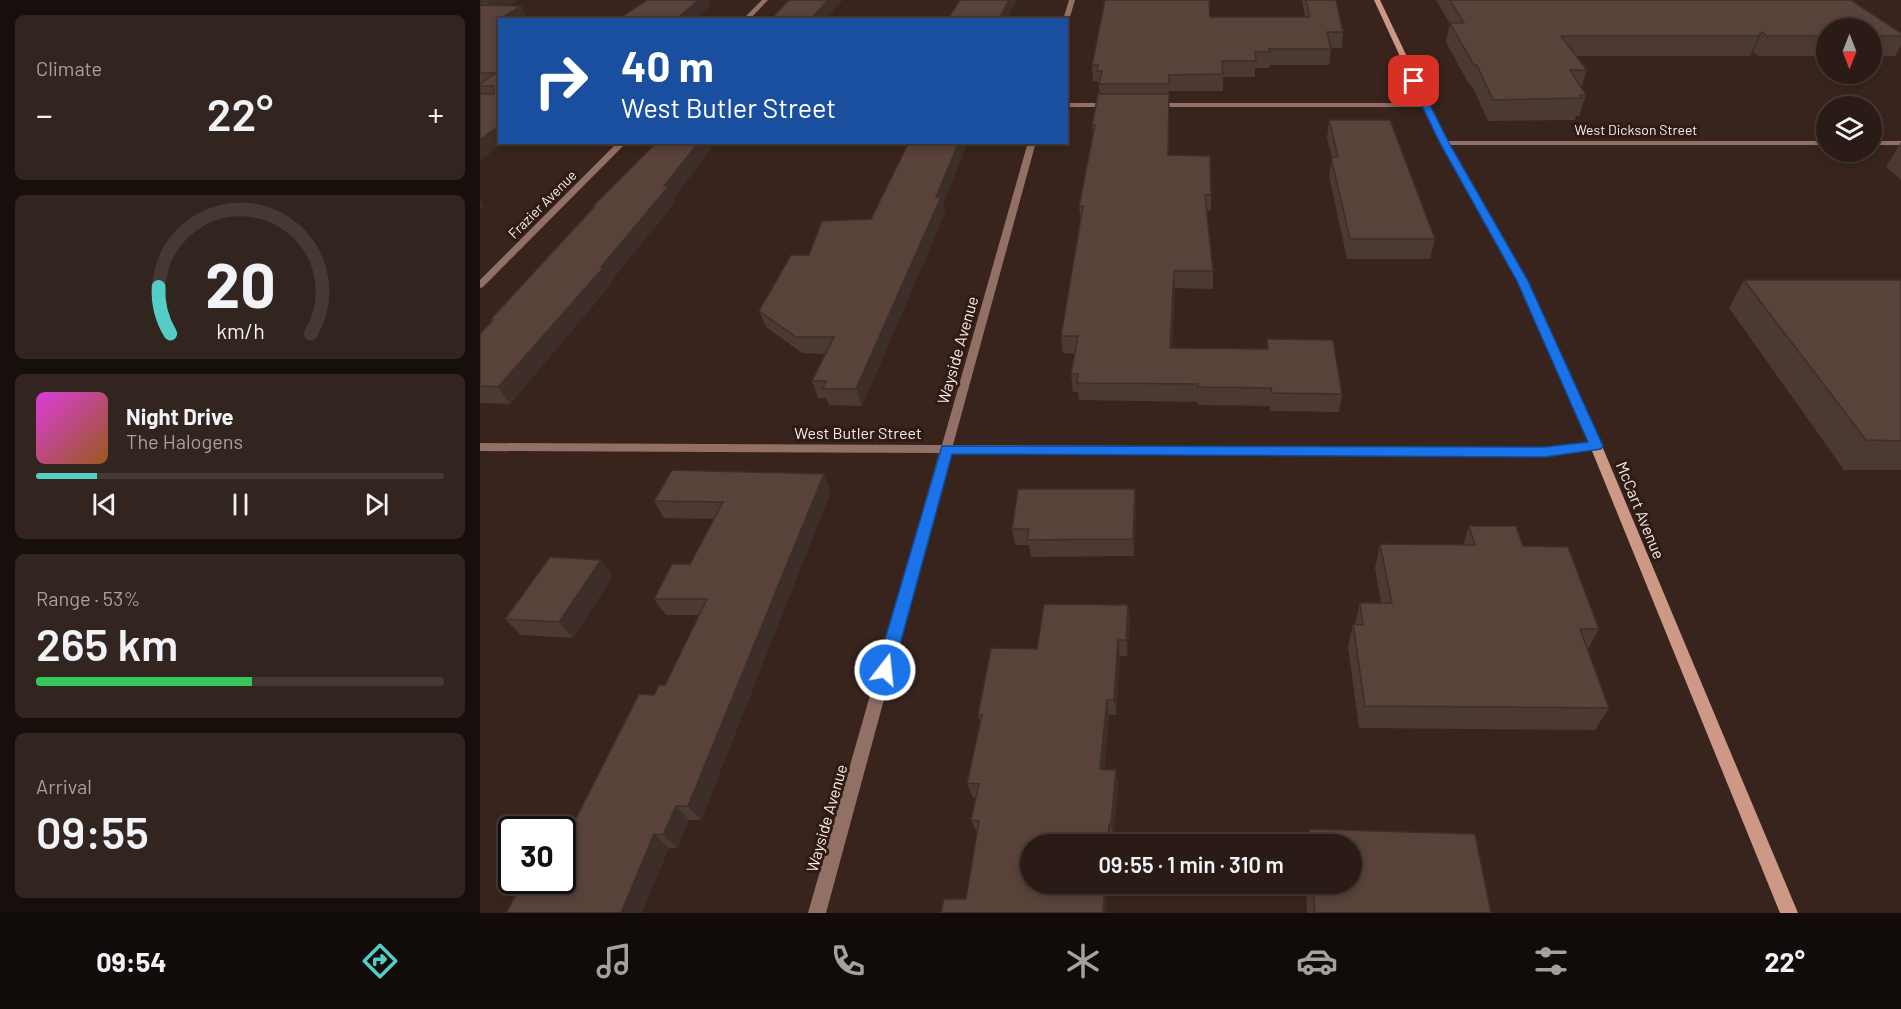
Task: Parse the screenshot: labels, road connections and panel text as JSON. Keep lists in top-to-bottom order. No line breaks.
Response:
{"streets":{"main road":["McCart Avenue"],"street":["West Dickson Street","Frazier Avenue","Wayside Avenue","West Butler Street"]},"crossings":[["West Dickson Street","McCart Avenue"],["Wayside Avenue","West Butler Street"],["West Butler Street","McCart Avenue"]],"north":"bottom","page":{"tile":["Climate",["Range · 53%","265 km"],["Arrival","09:55"]],"turn":["40 m","West Butler Street"],"heat":["−","22°","+"],"song":["Night Drive","The Halogens"],"limit":"30","trip":"09:55 · 1 min · 310 m","tabs":["09:54","22°"],"gauge":["20","km/h"]}}
